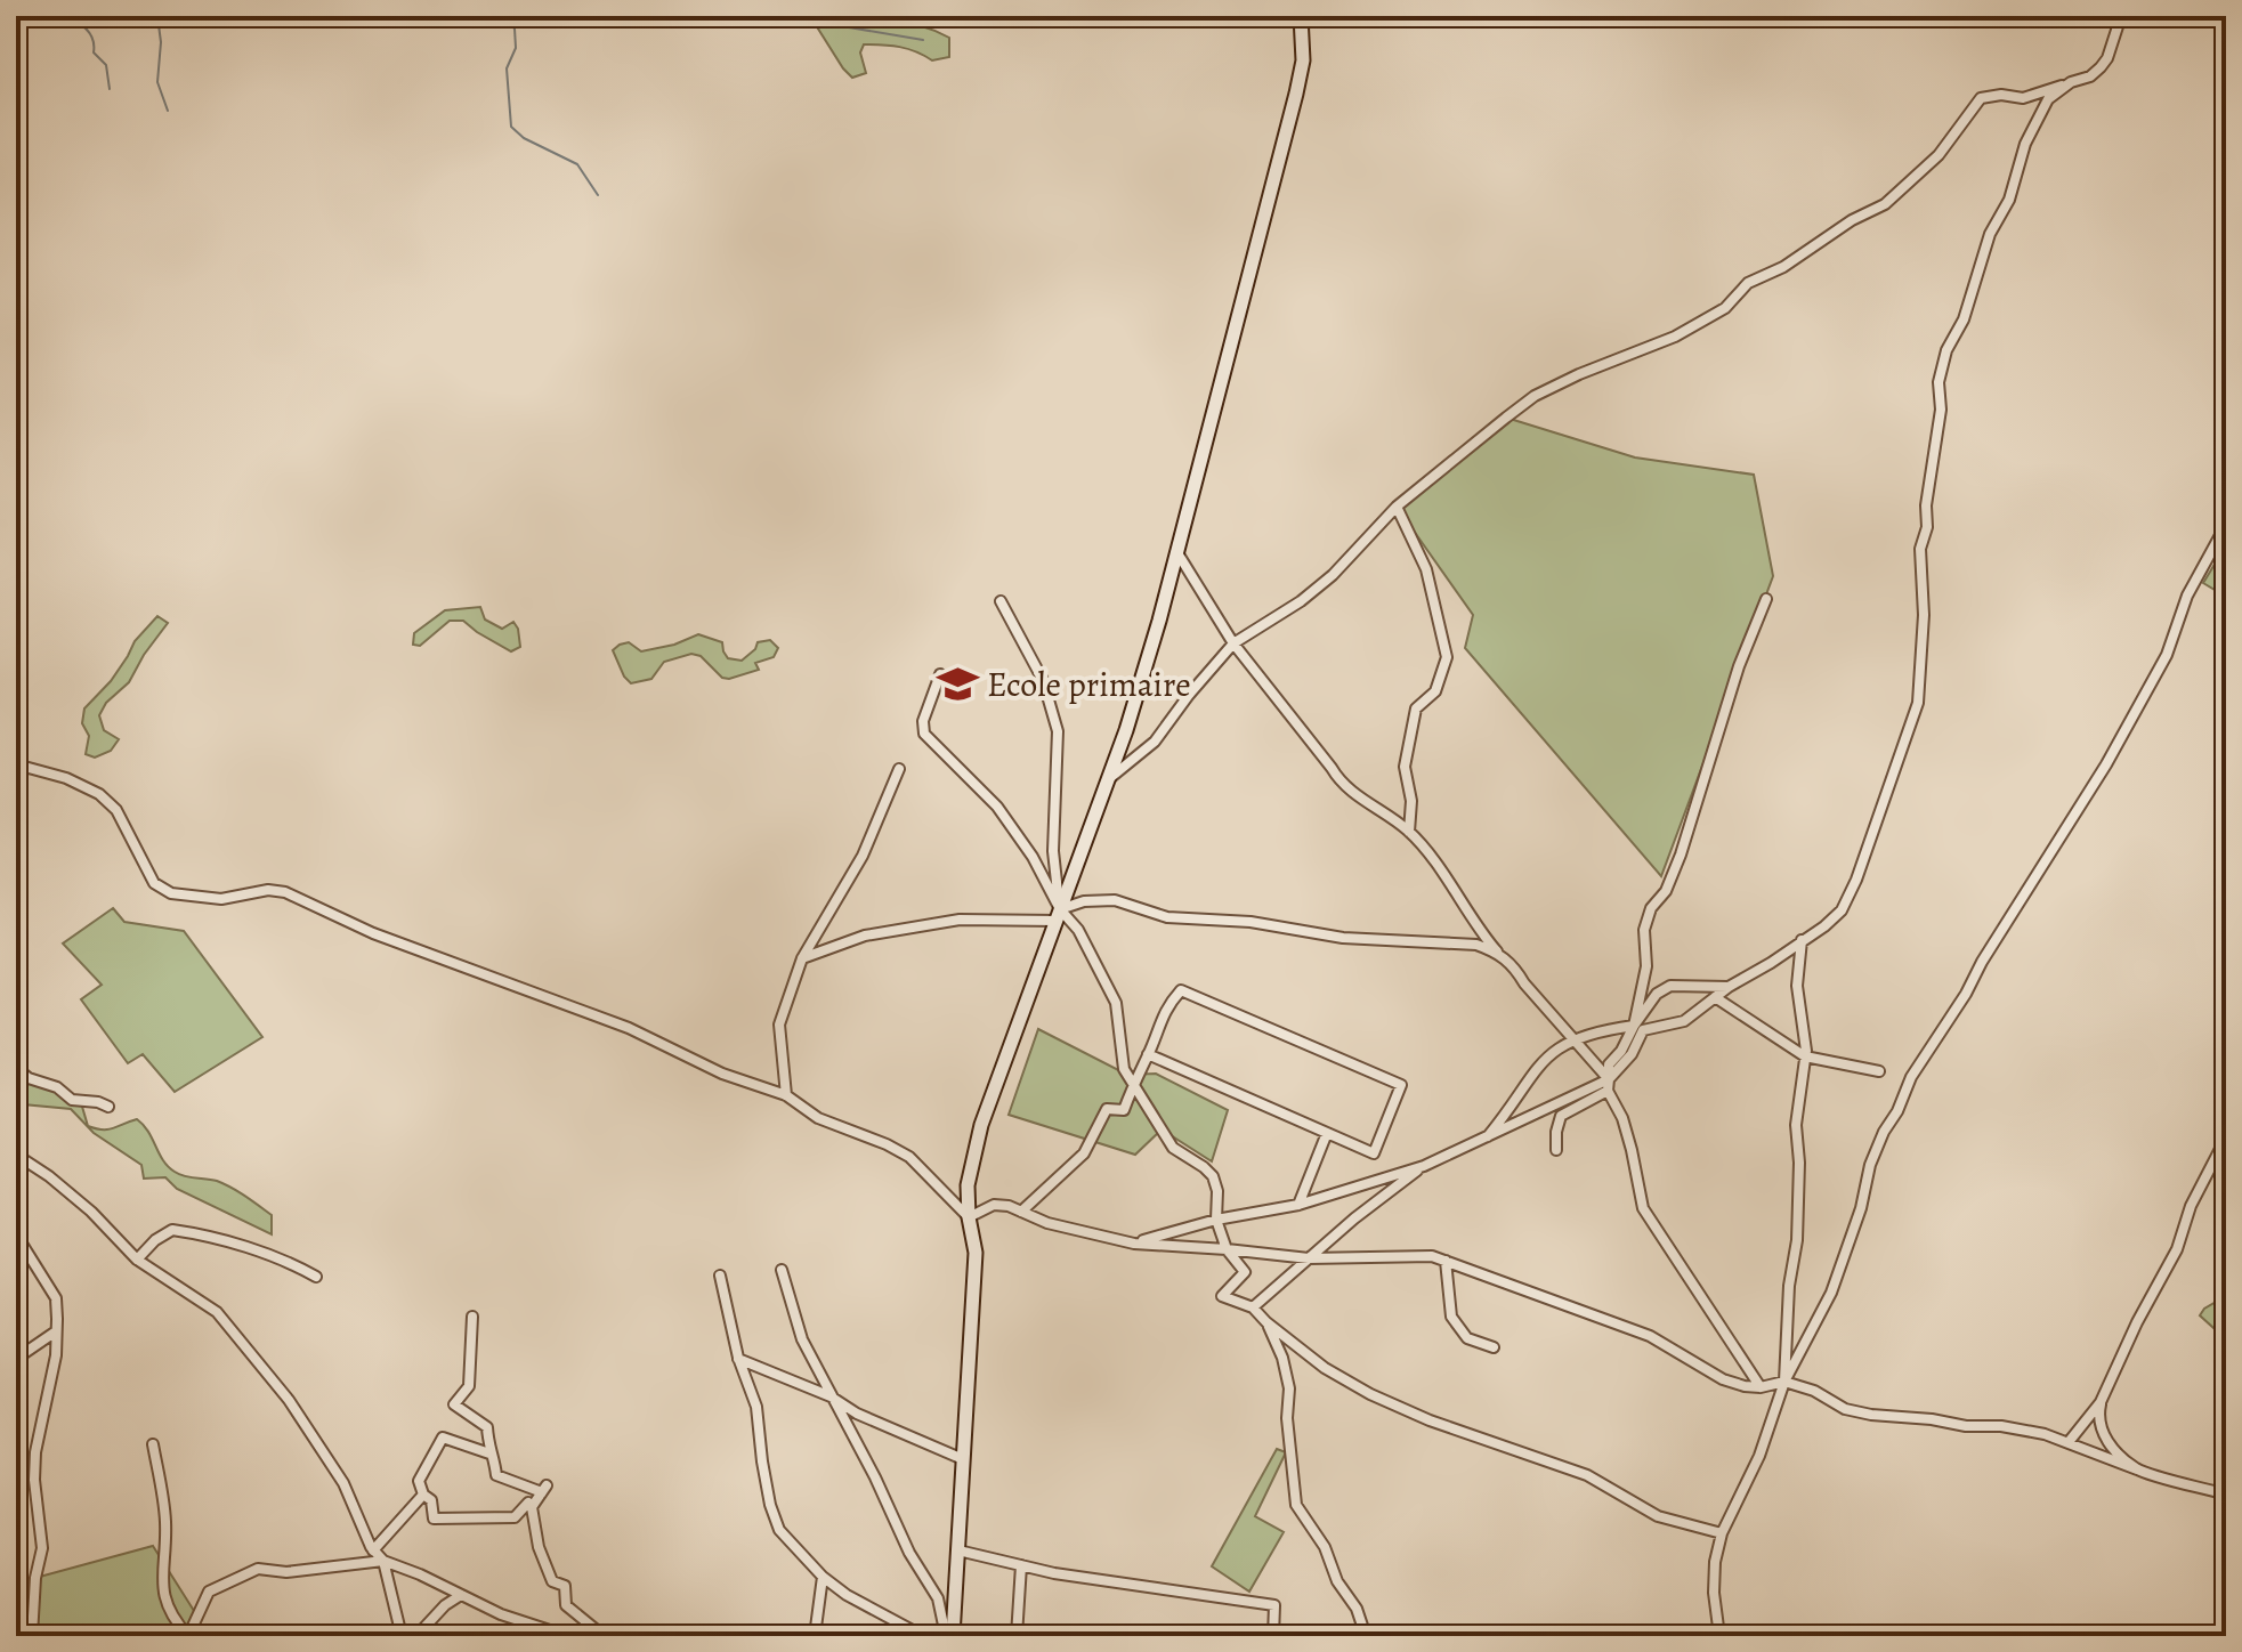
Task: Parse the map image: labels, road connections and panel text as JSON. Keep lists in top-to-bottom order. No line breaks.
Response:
{"places":{"school or university":["Ecole primaire"]}}
